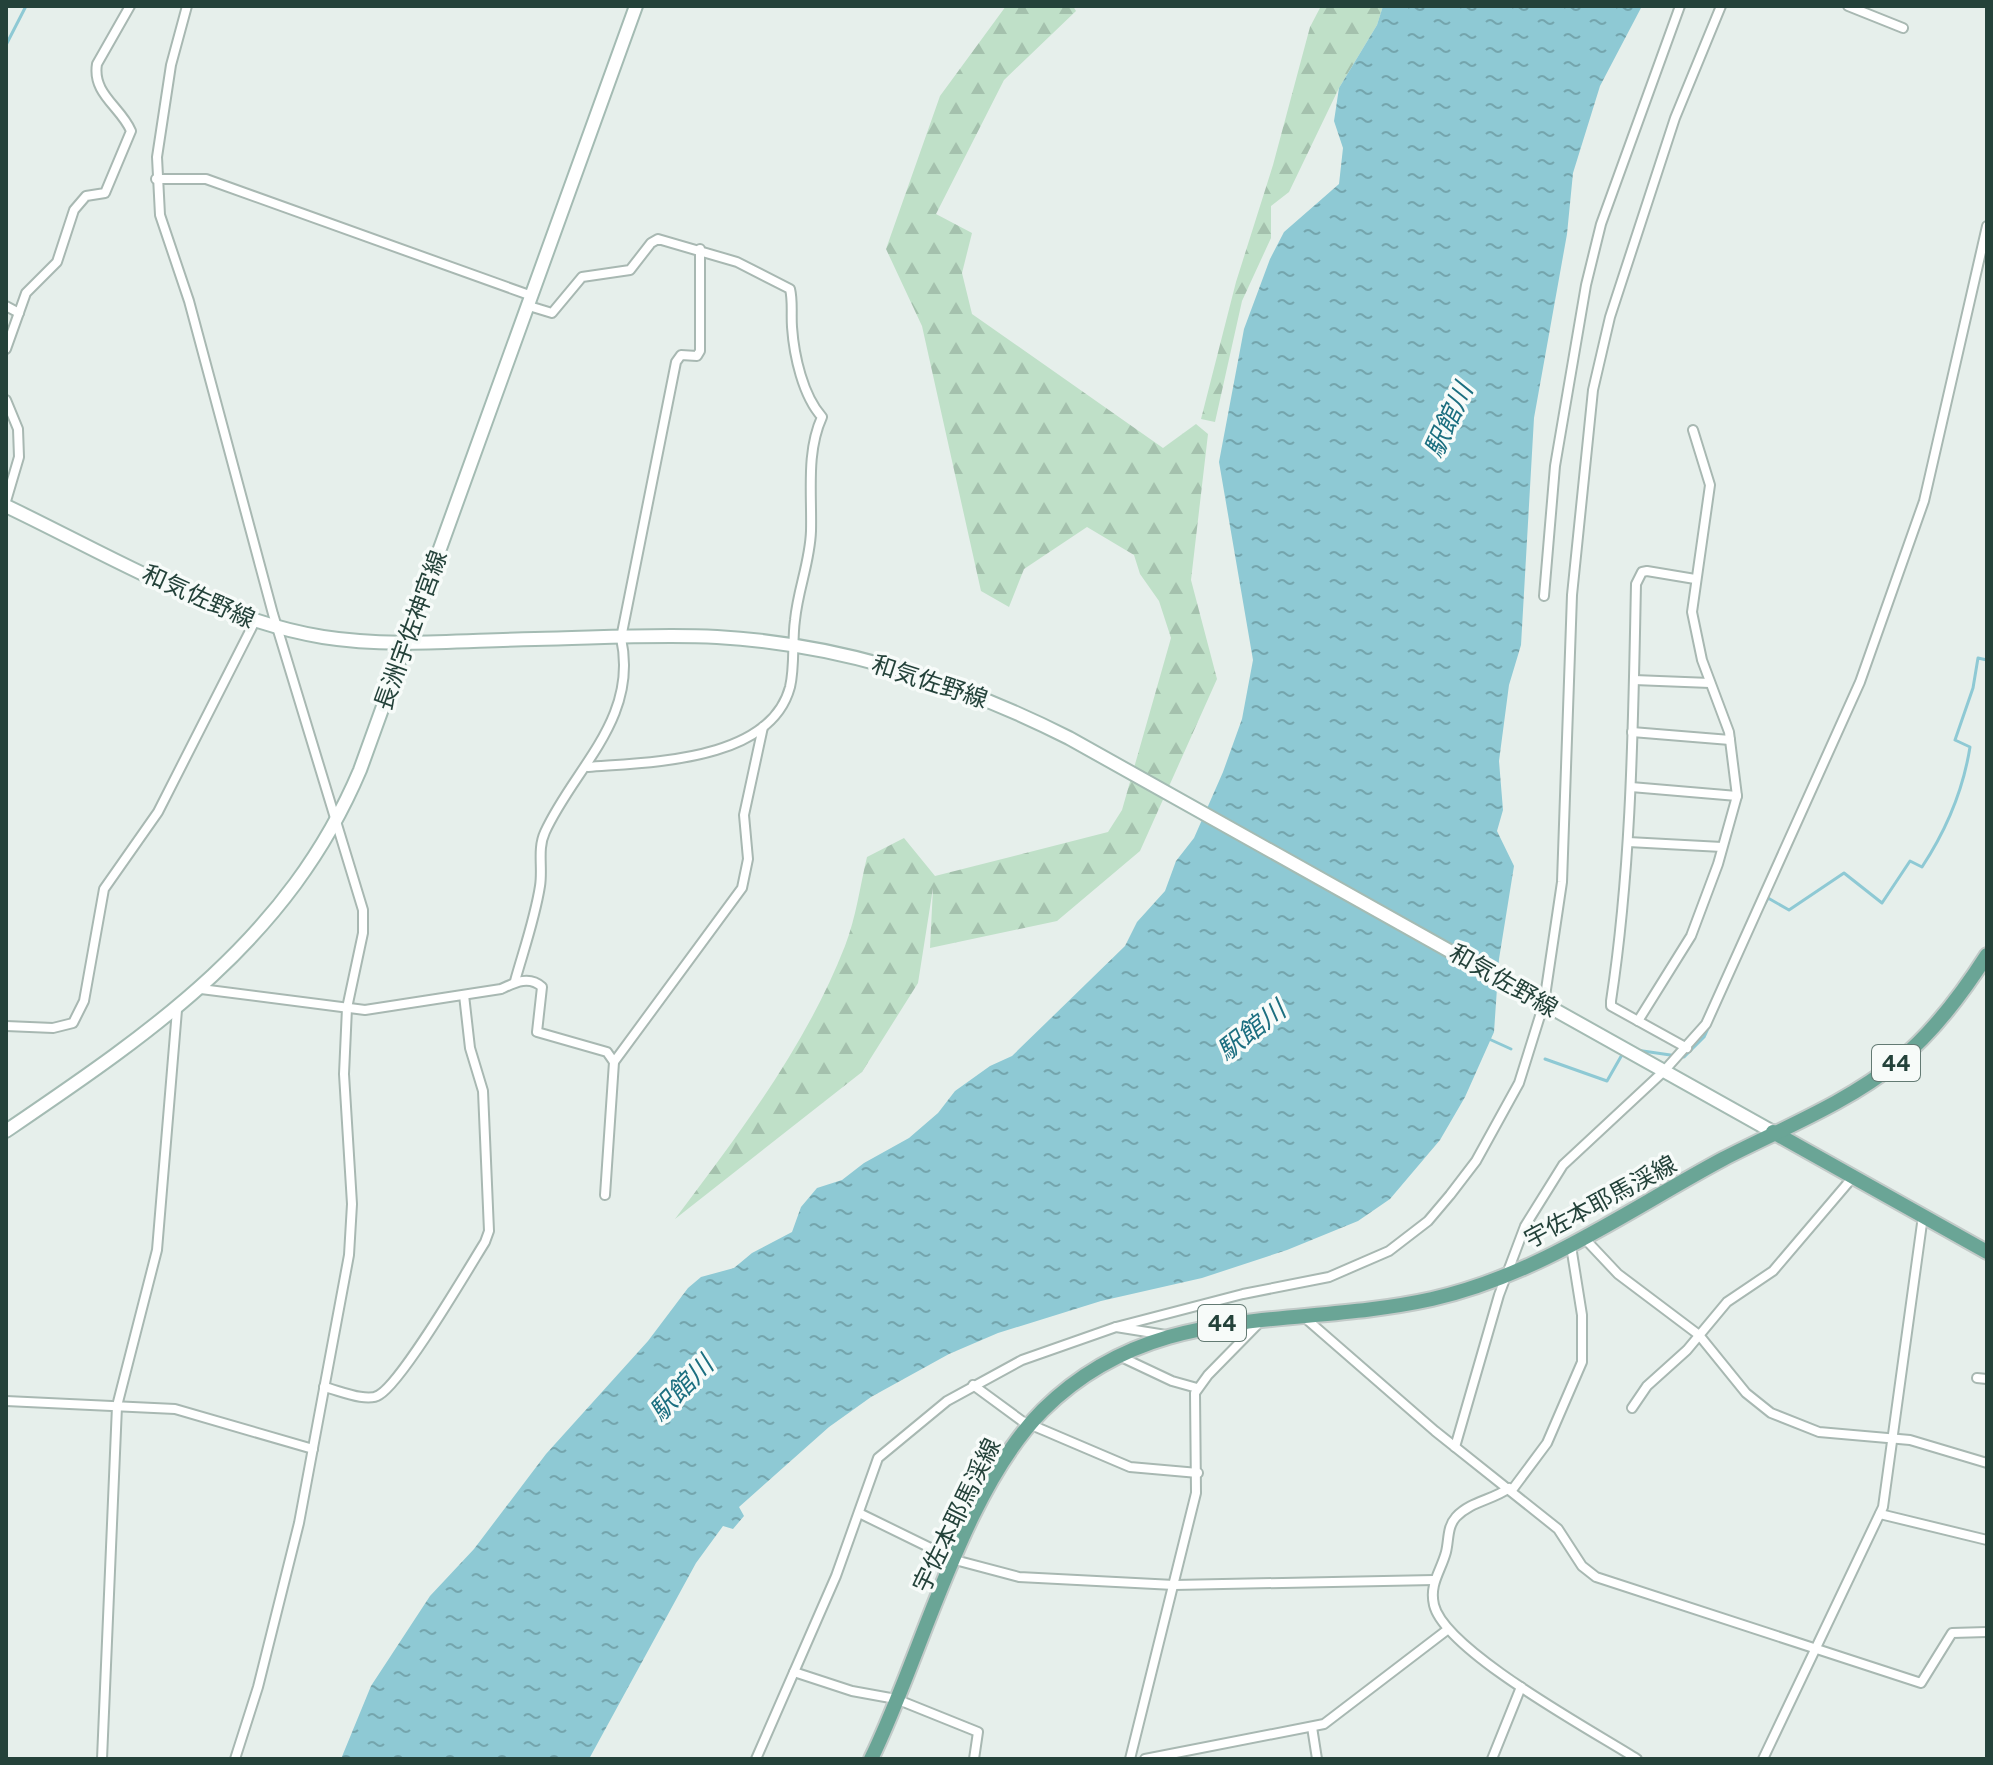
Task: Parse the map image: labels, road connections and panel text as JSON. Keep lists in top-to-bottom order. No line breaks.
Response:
{"streets":{"main road":["和気佐野線","長洲宇佐神宮線","44","宇佐本耶馬渓線"]},"crossings":[["和気佐野線","長洲宇佐神宮線"],["和気佐野線","宇佐本耶馬渓線"]],"water":["駅館川"]}
